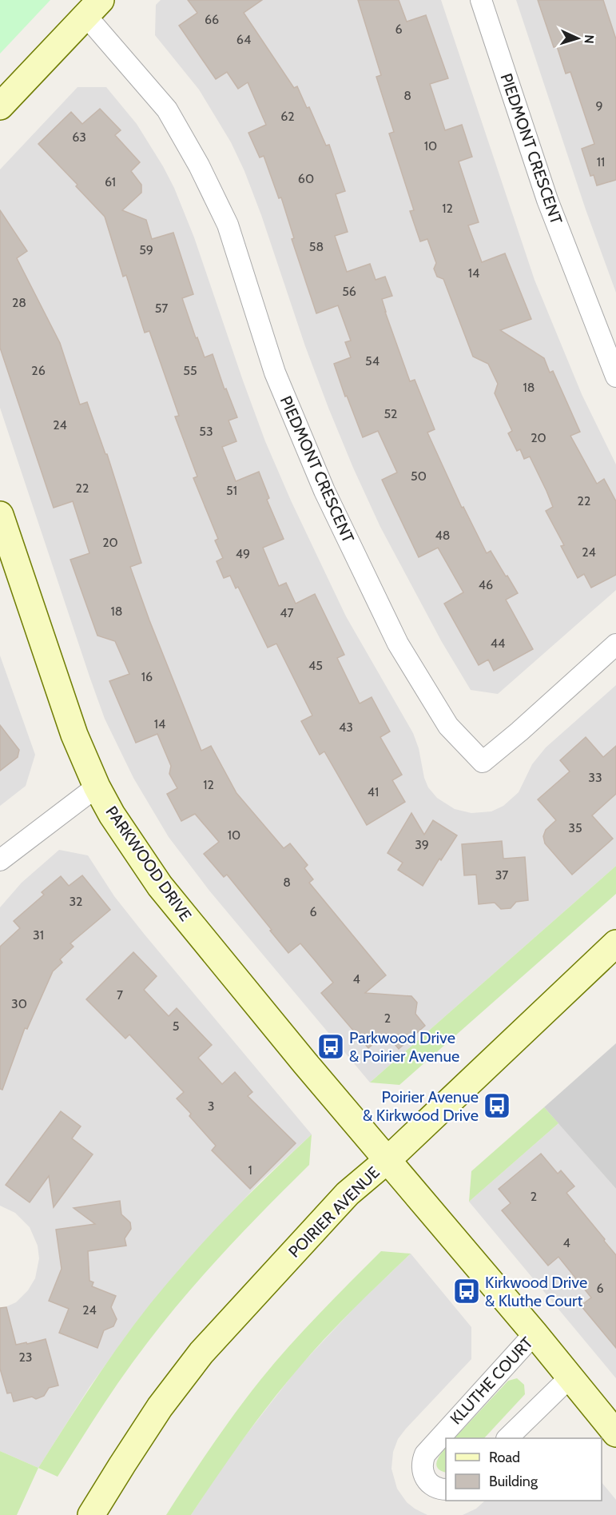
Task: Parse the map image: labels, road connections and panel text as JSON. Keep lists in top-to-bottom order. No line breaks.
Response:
{"streets":{"street":["PIEDMONT CRESCENT","PARKWOOD DRIVE","POIRIER AVENUE","KLUTHE COURT"]},"crossings":[["PARKWOOD DRIVE","POIRIER AVENUE"],["PARKWOOD DRIVE","KLUTHE COURT"]],"places":{"bus stop":["Parkwood Drive & Poirier Avenue","Poirier Avenue & Kirkwood Drive","Kirkwood Drive & Kluthe Court"]},"house_numbers":["66","6","64","8","9","62","63","10","11","60","61","12","58","59","14","56","28","57","54","26","55","18","52","24","53","20","50","22","51","22","48","20","24","49","46","18","47","44","45","16","14","43","33","12","41","35","10","39","37","8","32","6","31","4","7","30","2","5","3","1","2","4","6","24","23"],"legend":["Road","Building"],"north":"right"}
